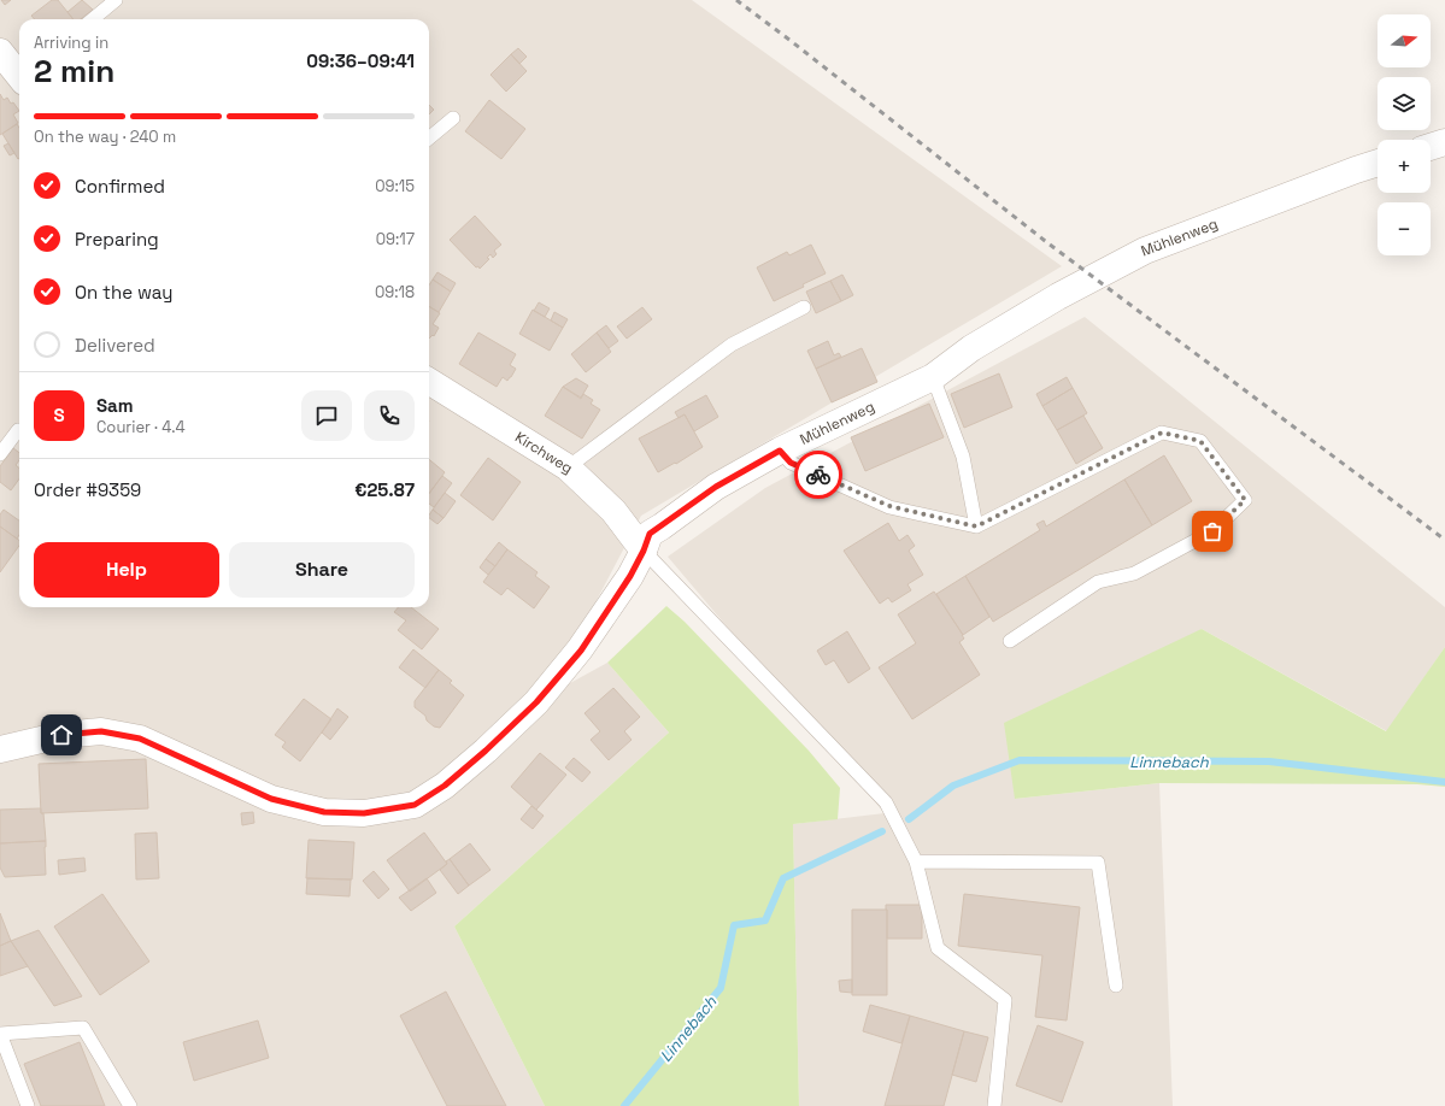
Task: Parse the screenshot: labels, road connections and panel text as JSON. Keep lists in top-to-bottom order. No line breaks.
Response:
{"streets":{"street":["Mühlenweg","Kirchweg"]},"crossings":[["Mühlenweg","Kirchweg"]],"water":["Linnebach"],"north":"right","page":{"map_buttons":["+","−"],"heading":["2 min","Arriving in","09:36–09:41"],"panel":["Sam","Courier · 4.4","Order #9359","€25.87"],"bar":"On the way · 240 m","list":[["Confirmed","09:15"],["Preparing","09:17"],["On the way","09:18"],"Delivered"],"round":"S","buttons":["Help","Share"]}}
